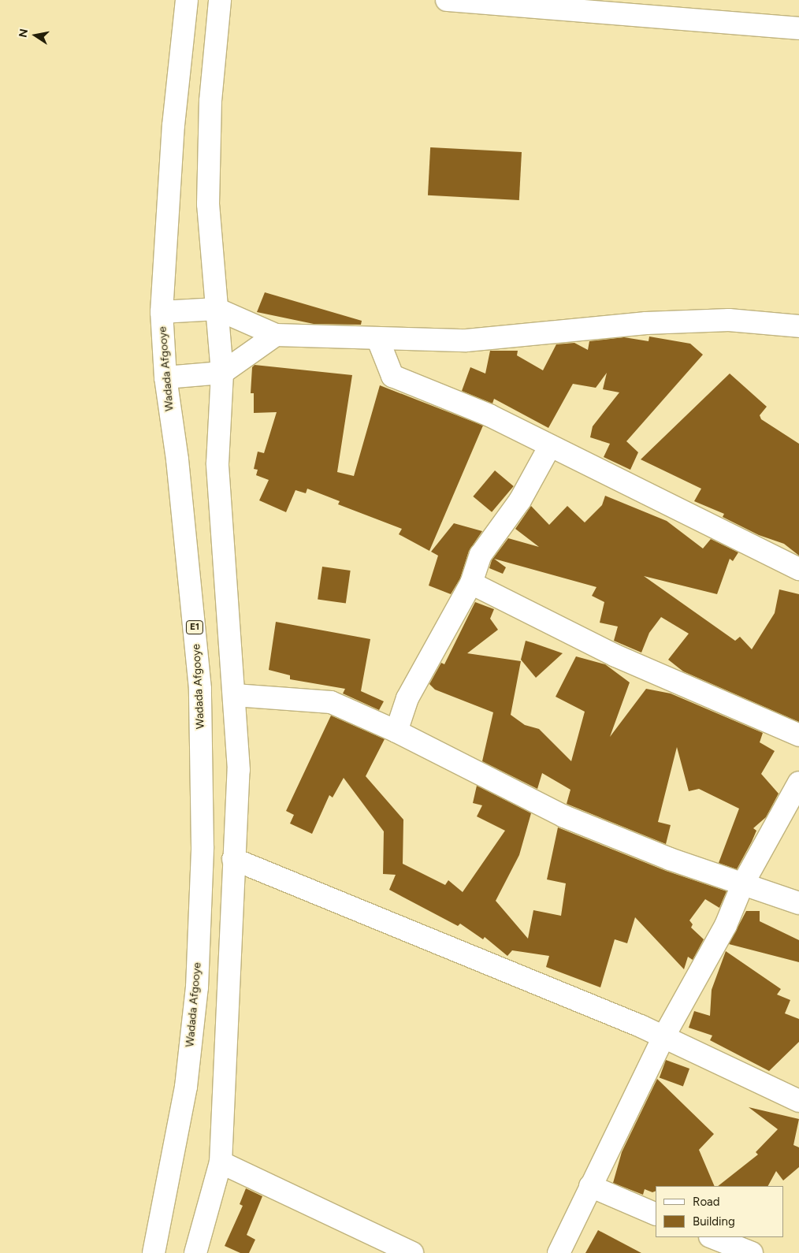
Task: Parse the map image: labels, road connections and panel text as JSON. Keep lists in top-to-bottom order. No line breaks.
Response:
{"streets":{"main road":["Wadada Afgooye","E1"]},"legend":["Road","Building"],"north":"left"}
